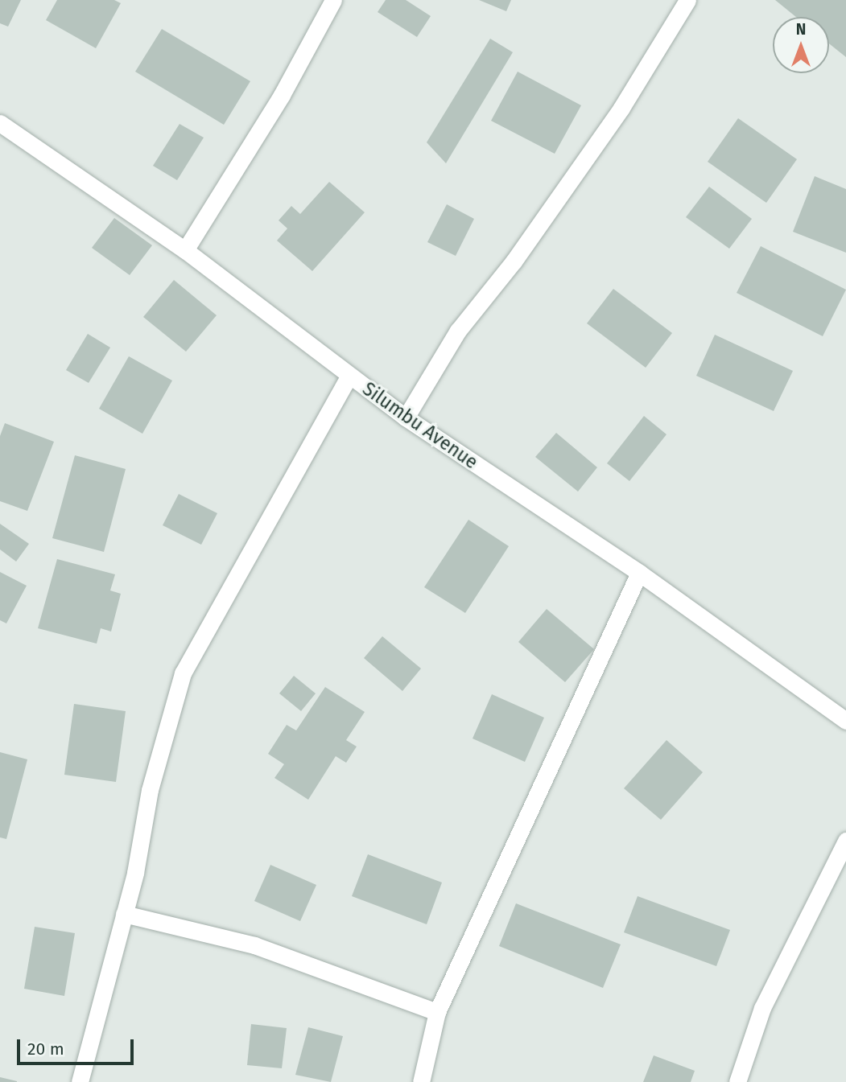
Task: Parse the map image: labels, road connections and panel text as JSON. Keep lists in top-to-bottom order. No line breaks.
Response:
{"streets":{"street":["Silumbu Avenue"]},"scale_bar":"20 m","north":"top"}
